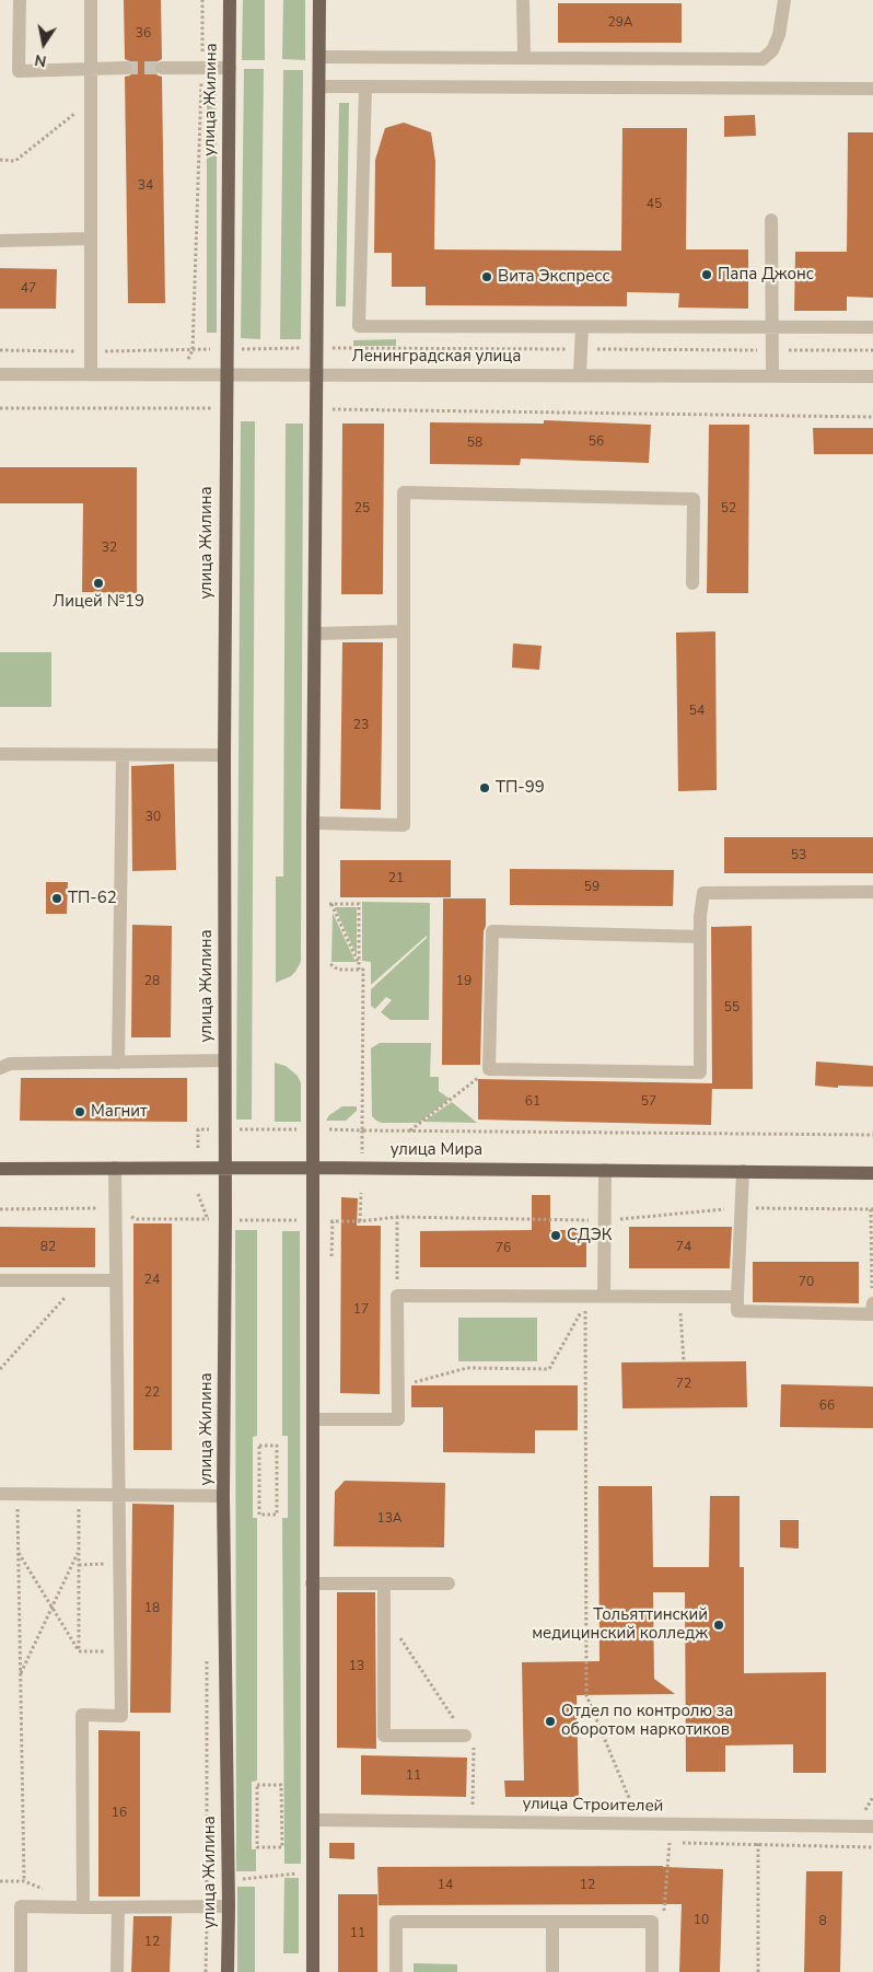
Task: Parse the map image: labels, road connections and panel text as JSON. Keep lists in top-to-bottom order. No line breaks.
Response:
{"streets":{"main road":["улица Жилина","улица Мира"],"street":["Ленинградская улица","улица Строителей"]},"crossings":[["улица Жилина","Ленинградская улица"],["улица Жилина","улица Мира"]],"places":["Папа Джонс","Вита Экспресс","Лицей №19","ТП-99","ТП-62","Магнит","СДЭК","Тольяттинский медицинский колледж","Отдел по контролю за оборотом наркотиков"],"house_numbers":["29А","36","34","45","47","56","58","25","52","32","54","23","30","53","21","59","28","19","55","61","57","82","74","76","24","70","17","72","22","66","13А","18","13","11","16","14","12","10","8","11","12"],"north":"bottom"}
